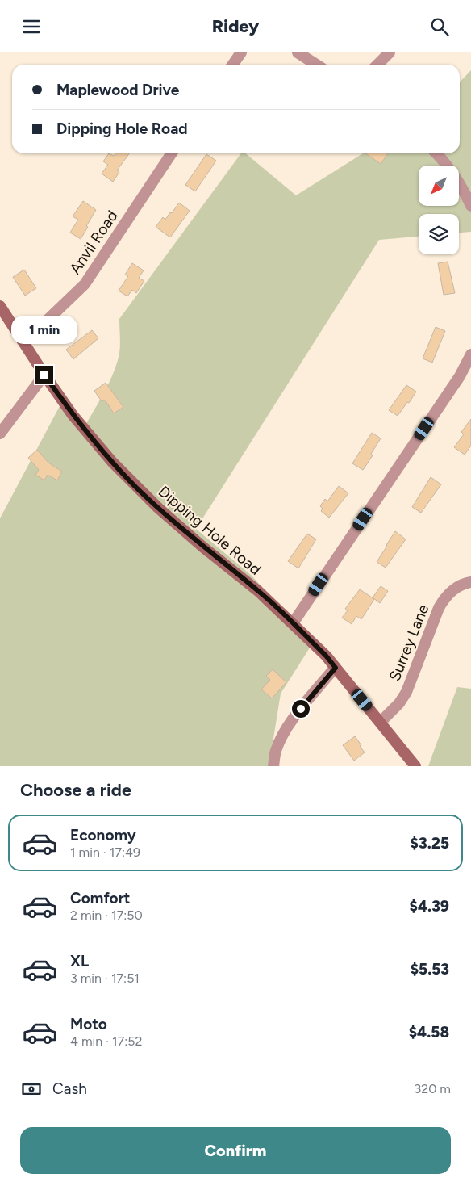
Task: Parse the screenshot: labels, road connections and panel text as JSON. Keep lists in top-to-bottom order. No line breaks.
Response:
{"streets":{"main road":["Dipping Hole Road"],"street":["Anvil Road","Surrey Lane"]},"crossings":[["Anvil Road","Dipping Hole Road"],["Dipping Hole Road","Surrey Lane"]],"north":"bottom left","page":{"header":"Ridey","banner":["Maplewood Drive","Dipping Hole Road"],"bubble":"1 min","heading":"Choose a ride","list":[{"name":"Economy","note":"1 min · 17:49","value":"$3.25"},{"name":"Comfort","note":"2 min · 17:50","value":"$4.39"},{"name":"XL","note":"3 min · 17:51","value":"$5.53"},{"name":"Moto","note":"4 min · 17:52","value":"$4.58"}],"pay":["Cash","320 m"],"buttons":"Confirm"}}
